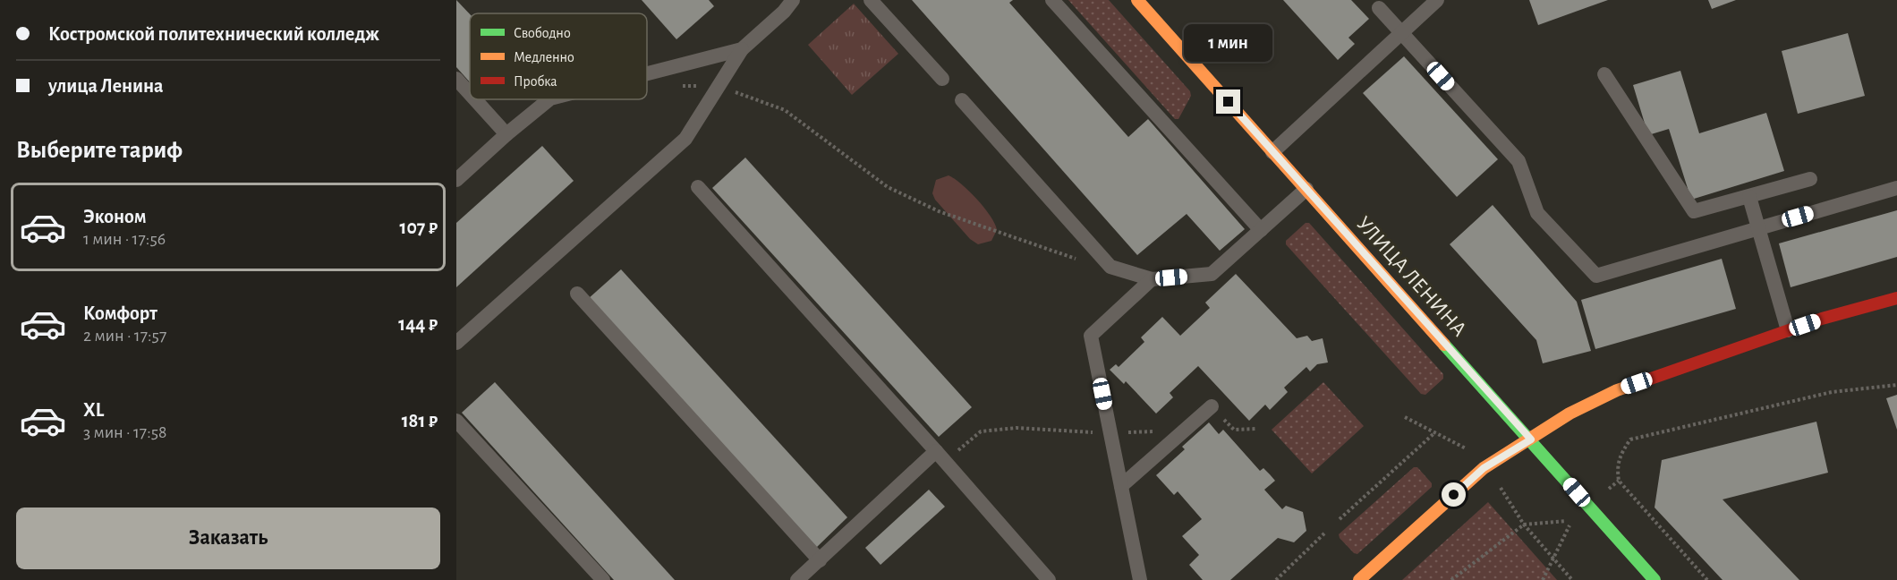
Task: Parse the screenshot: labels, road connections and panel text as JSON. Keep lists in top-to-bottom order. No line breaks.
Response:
{"streets":{"main road":["УЛИЦА ЛЕНИНА"]},"legend":["Свободно","Медленно","Пробка"],"page":{"banner":["Костромской политехнический колледж","улица Ленина"],"bubble":"1 мин","heading":"Выберите тариф","list":[{"name":"Эконом","note":"1 мин · 17:56","value":"107 ₽"},{"name":"Комфорт","note":"2 мин · 17:57","value":"144 ₽"},{"name":"XL","note":"3 мин · 17:58","value":"181 ₽"}],"buttons":"Заказать"}}
